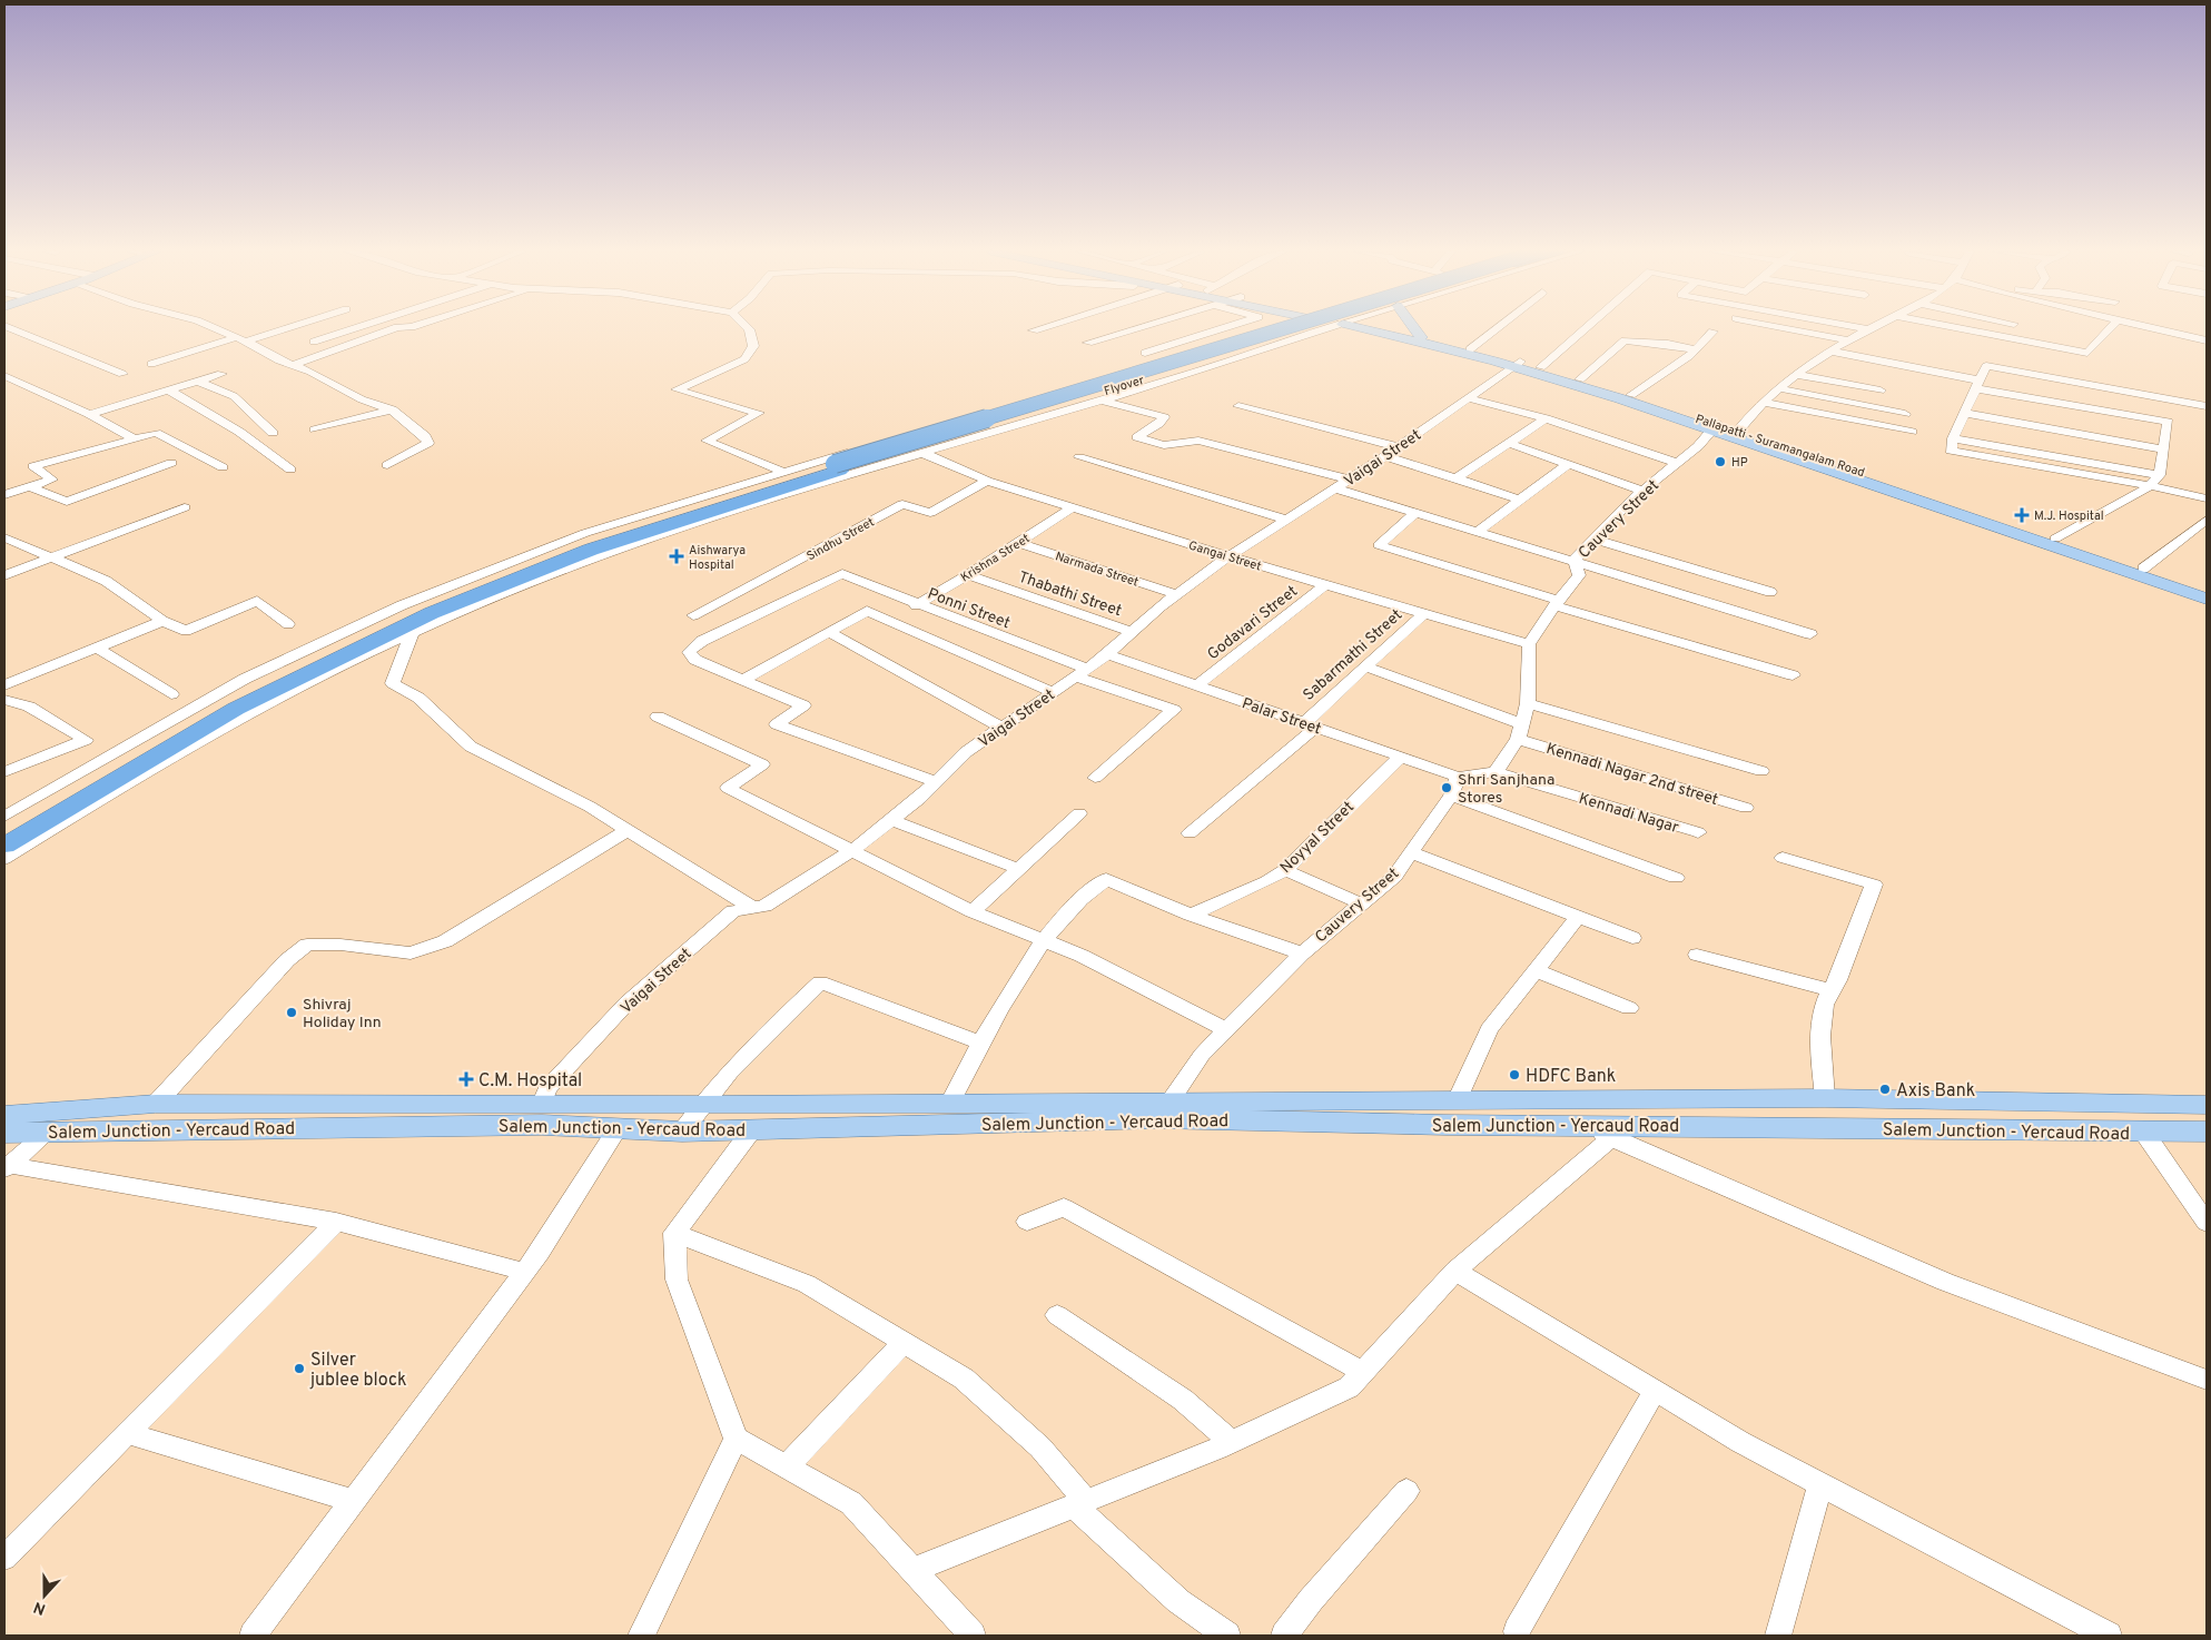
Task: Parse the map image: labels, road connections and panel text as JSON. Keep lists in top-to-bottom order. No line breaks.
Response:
{"streets":{"highway":["Flyover"],"main road":["Pallapatti - Suramangalam Road","Salem Junction - Yercaud Road"],"street":["Vaigai Street","Cauvery Street","Sindhu Street","Gangai Street","Krishna Street","Narmada Street","Thabathi Street","Ponni Street","Godavari Street","Sabarmathi Street","Palar Street","Kennadi Nagar 2nd street","Kennadi Nagar","Noyyal Street"]},"crossings":[["Pallapatti - Suramangalam Road","Vaigai Street"],["Pallapatti - Suramangalam Road","Cauvery Street"],["Vaigai Street","Gangai Street"],["Vaigai Street","Narmada Street"],["Vaigai Street","Thabathi Street"],["Vaigai Street","Ponni Street"],["Vaigai Street","Palar Street"],["Cauvery Street","Gangai Street"],["Cauvery Street","Palar Street"],["Cauvery Street","Kennadi Nagar 2nd street"],["Cauvery Street","Kennadi Nagar"],["Sindhu Street","Gangai Street"],["Gangai Street","Krishna Street"],["Gangai Street","Godavari Street"],["Gangai Street","Sabarmathi Street"],["Krishna Street","Narmada Street"],["Krishna Street","Thabathi Street"],["Krishna Street","Ponni Street"],["Godavari Street","Palar Street"],["Sabarmathi Street","Palar Street"],["Sabarmathi Street","Kennadi Nagar 2nd street"],["Palar Street","Noyyal Street"]],"places":{"other":["HP","Shri Sanjhana Stores","Shivraj Holiday Inn","HDFC Bank","Axis Bank","Silver jublee block"],"health":["M.J. Hospital","Aishwarya Hospital","C.M. Hospital"]},"north":"bottom"}
